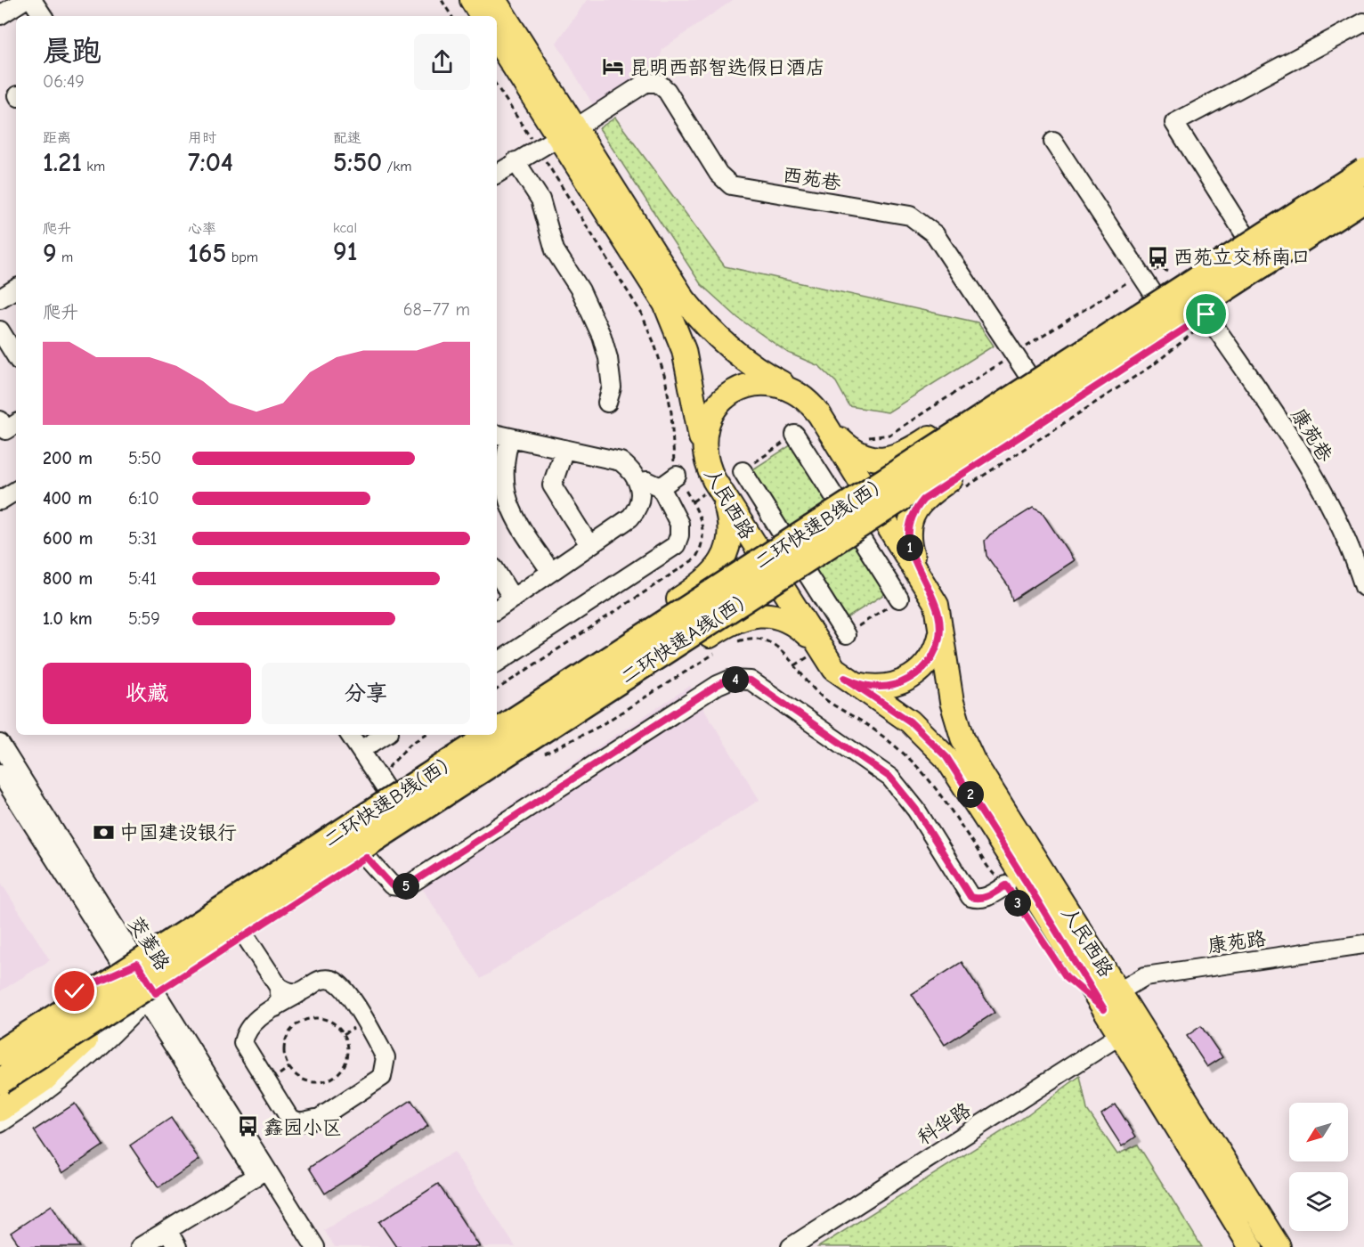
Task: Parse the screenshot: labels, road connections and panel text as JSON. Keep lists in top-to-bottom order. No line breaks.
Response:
{"streets":{"highway":["二环快速B线(西)","二环快速A线(西)"],"main road":["人民西路"],"street":["西苑巷","康苑巷","康苑路","茭菱路","科华路"]},"crossings":[["人民西路","康苑路"],["人民西路","科华路"]],"places":{"hotel":["昆明西部智选假日酒店"],"bus stop":["西苑立交桥南口","鑫园小区"],"bank":["中国建设银行"]},"north":"bottom left","page":{"heading":["晨跑","06:49"],"stats":[["距离","1.21 km"],["用时","7:04"],["配速","5:50 /km"],["爬升","9 m"],["心率","165 bpm"],["kcal","91"]],"chart":["爬升","68–77 m"],"list":[{"name":"200 m","note":"5:50"},{"name":"400 m","note":"6:10"},{"name":"600 m","note":"5:31"},{"name":"800 m","note":"5:41"},{"name":"1.0 km","note":"5:59"}],"pins":["1","4","2","5","3"],"buttons":["收藏","分享"]}}
